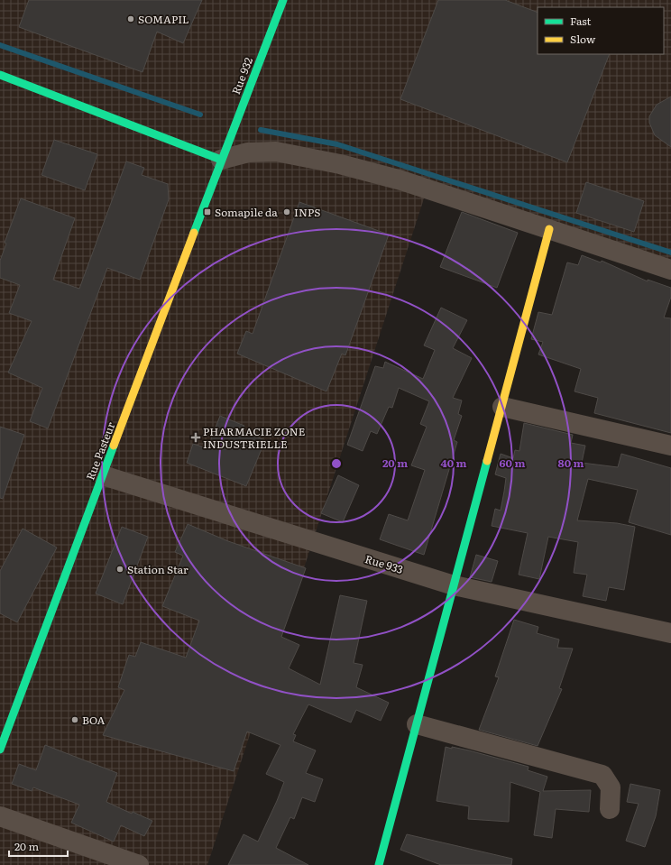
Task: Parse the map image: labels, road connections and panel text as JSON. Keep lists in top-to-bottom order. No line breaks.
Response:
{"streets":{"street":["Rue 932","Rue Pasteur","Rue 933"]},"crossings":[["Rue 932","Rue Pasteur"],["Rue Pasteur","Rue 933"]],"places":{"other":["SOMAPIL","INPS","Station Star","BOA"],"transit":["Somapile da"],"health":["PHARMACIE ZONE INDUSTRIELLE"]},"legend":["Fast","Slow"],"scale_bar":"20 m","rings":["20 m","40 m","60 m","80 m"]}
